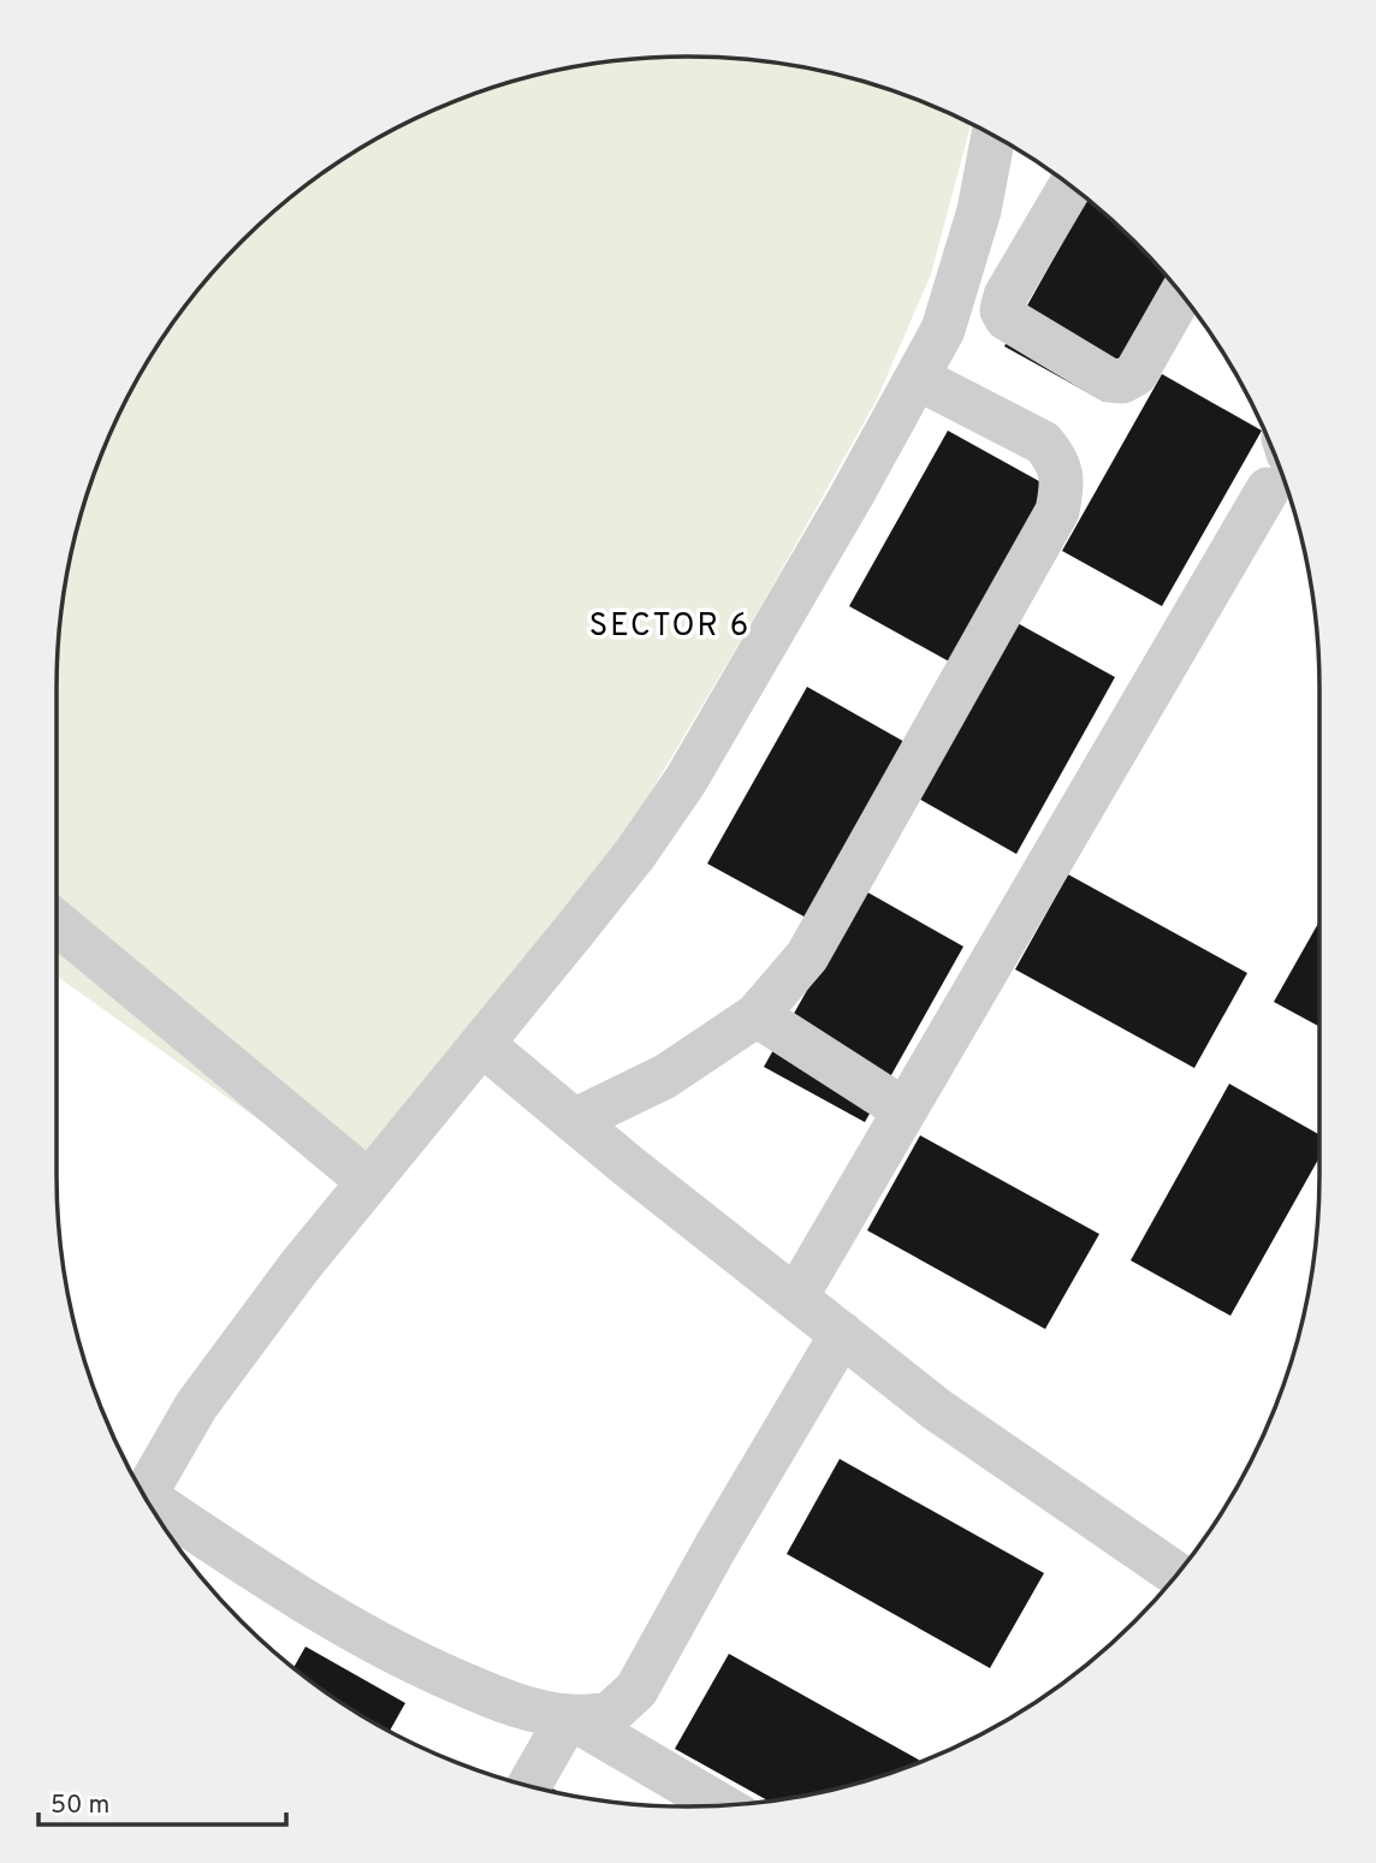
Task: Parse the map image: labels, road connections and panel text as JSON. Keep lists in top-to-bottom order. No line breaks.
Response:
{"districts":["SECTOR 6"],"scale_bar":"50 m"}
